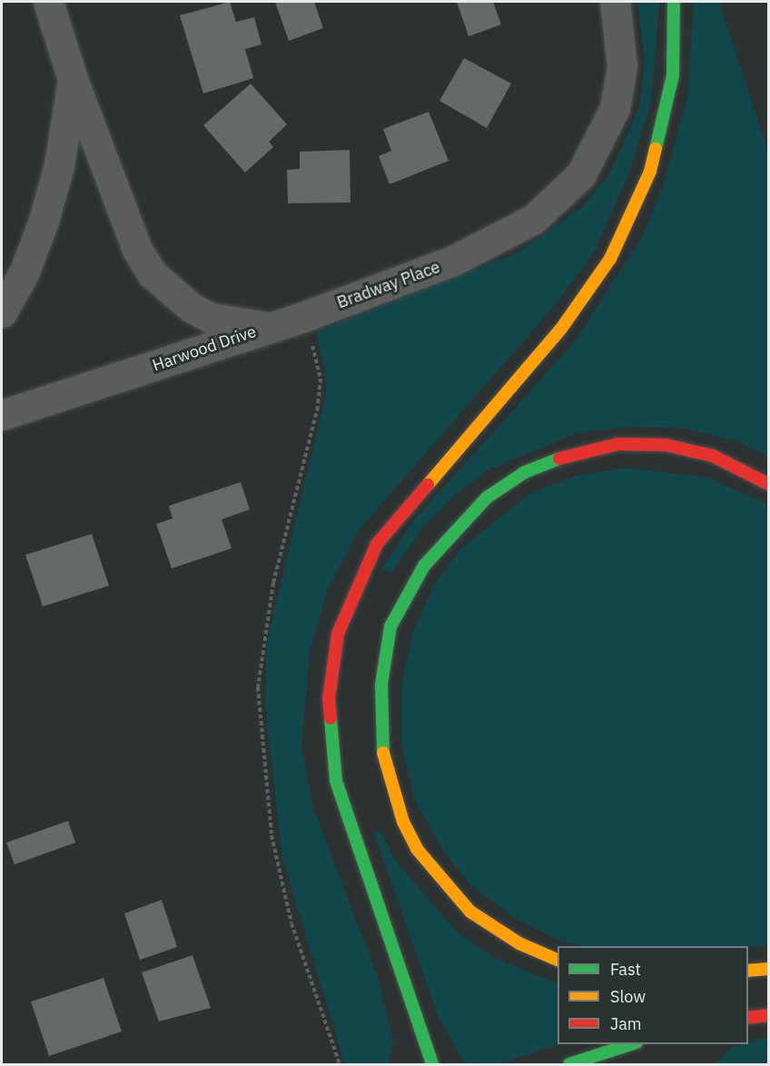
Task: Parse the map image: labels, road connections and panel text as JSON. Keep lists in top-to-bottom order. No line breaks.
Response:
{"streets":{"street":["Bradway Place","Harwood Drive"]},"crossings":[["Bradway Place","Harwood Drive"]],"legend":["Fast","Slow","Jam"]}
